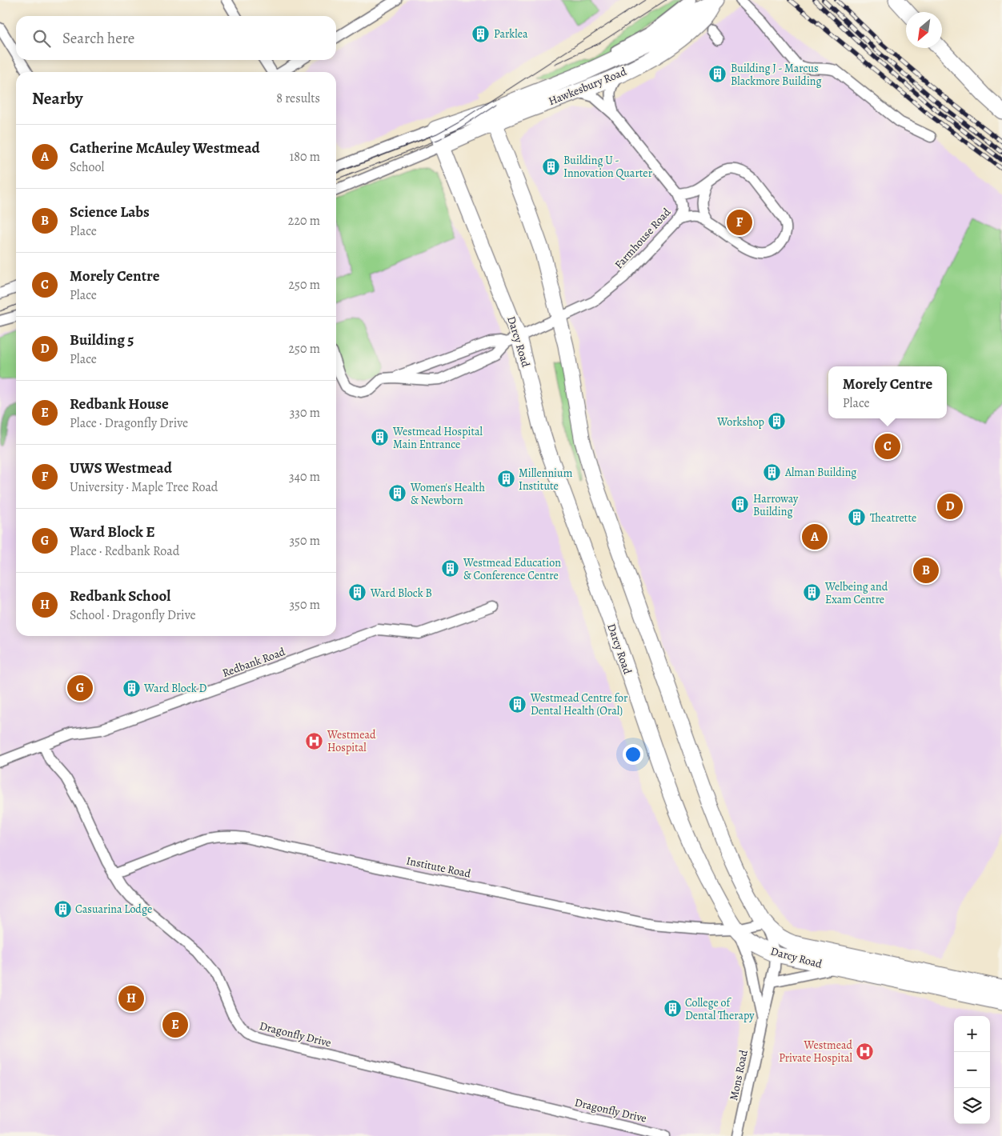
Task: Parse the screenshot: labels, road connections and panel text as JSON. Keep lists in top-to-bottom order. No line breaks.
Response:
{"streets":{"street":["Hawkesbury Road","Farmhouse Road","Darcy Road","Redbank Road","Institute Road","Dragonfly Drive","Mons Road"]},"crossings":[["Hawkesbury Road","Farmhouse Road"],["Hawkesbury Road","Darcy Road"],["Farmhouse Road","Darcy Road"],["Darcy Road","Institute Road"],["Darcy Road","Mons Road"],["Redbank Road","Dragonfly Drive"],["Institute Road","Dragonfly Drive"],["Institute Road","Mons Road"]],"places":{"building":["Parklea","Building J - Marcus Blackmore Building","Building U - Innovation Quarter","Workshop","Westmead Hospital Main Entrance","Alman Building","Millennium Institute","Women's Health & Newborn","Harroway Building","Theatrette","Westmead Education & Conference Centre","Ward Block B","Welbeing and Exam Centre","Ward Block D","Westmead Centre for Dental Health (Oral)","Casuarina Lodge","College of Dental Therapy"],"hospital":["Westmead Hospital","Westmead Private Hospital"]},"north":"bottom left","page":{"search":"Search here","heading":["Nearby","8 results"],"list":[{"mark":"A","name":"Catherine McAuley Westmead","note":"School","value":"180 m"},{"mark":"B","name":"Science Labs","note":"Place","value":"220 m"},{"mark":"C","name":"Morely Centre","note":"Place","value":"250 m"},{"mark":"D","name":"Building 5","note":"Place","value":"250 m"},{"mark":"E","name":"Redbank House","note":"Place · Dragonfly Drive","value":"330 m"},{"mark":"F","name":"UWS Westmead","note":"University · Maple Tree Road","value":"340 m"},{"mark":"G","name":"Ward Block E","note":"Place · Redbank Road","value":"350 m"},{"mark":"H","name":"Redbank School","note":"School · Dragonfly Drive","value":"350 m"}],"pins":["F","C","D","A","B","G","H","E"],"popup":["Morely Centre","Place"],"map_buttons":["+","−"]}}
